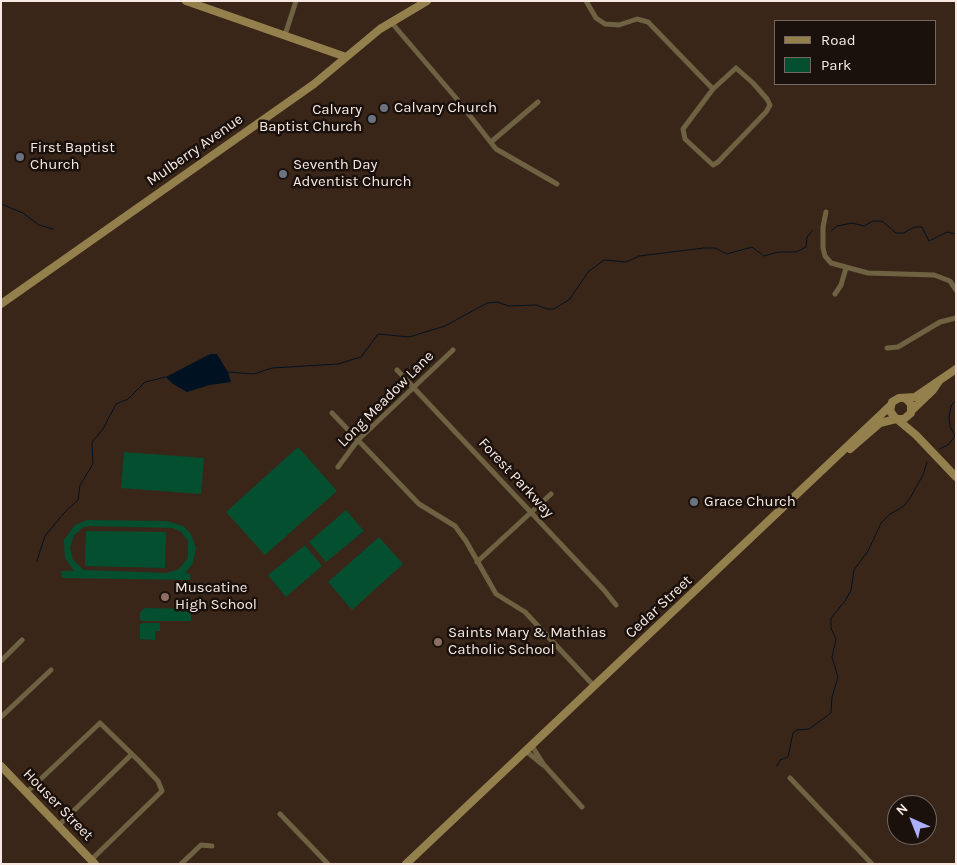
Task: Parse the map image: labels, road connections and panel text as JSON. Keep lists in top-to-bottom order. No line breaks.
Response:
{"streets":{"main road":["Mulberry Avenue","Cedar Street","Houser Street"],"street":["Long Meadow Lane","Forest Parkway"]},"crossings":[["Long Meadow Lane","Forest Parkway"]],"places":["Calvary Church","Calvary Baptist Church","First Baptist Church","Seventh Day Adventist Church","Grace Church","Muscatine High School","Saints Mary & Mathias Catholic School"],"legend":["Road","Park"],"north":"top left"}
